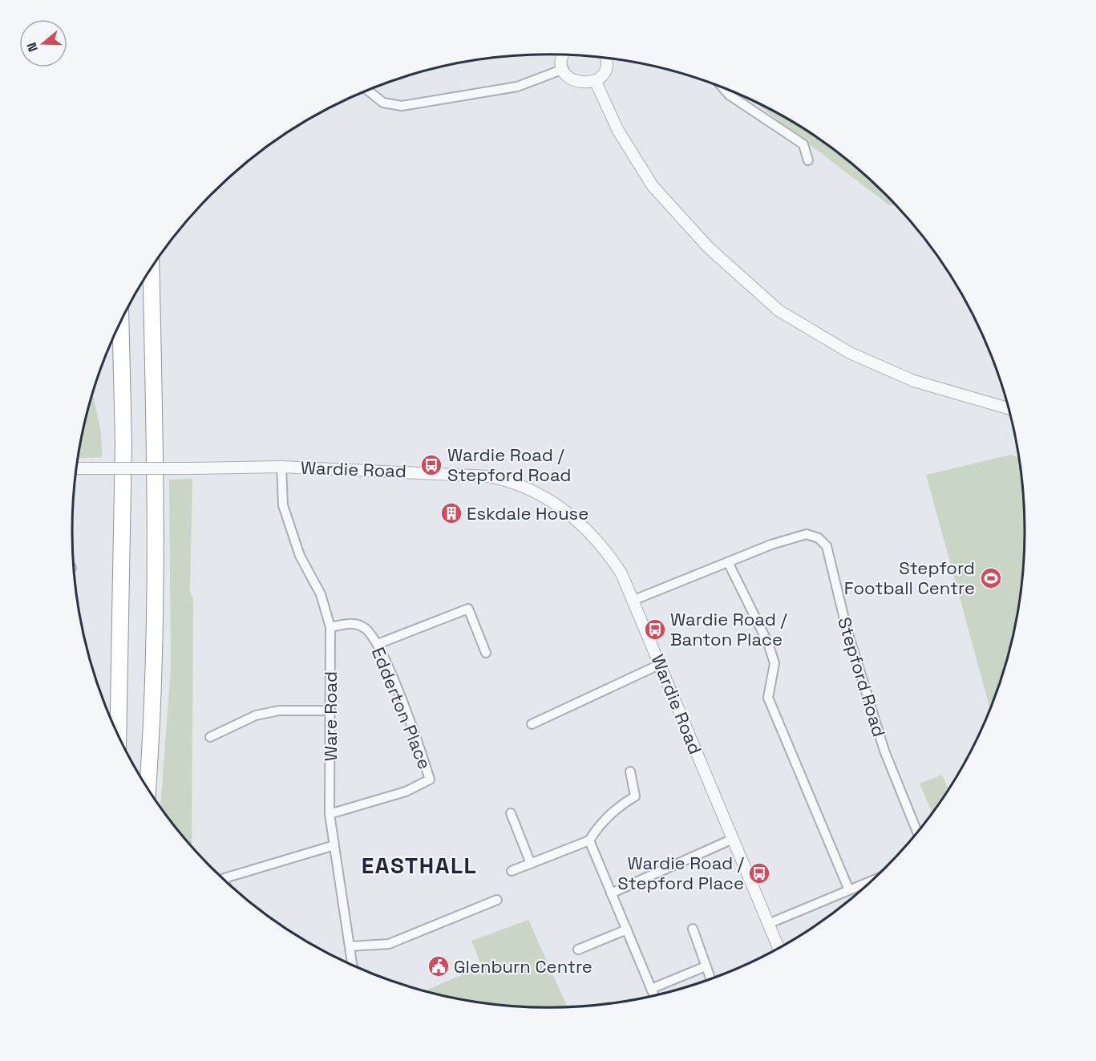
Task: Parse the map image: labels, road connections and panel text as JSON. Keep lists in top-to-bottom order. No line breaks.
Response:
{"streets":{"street":["Wardie Road","Stepford Road","Edderton Place","Ware Road"]},"crossings":[["Wardie Road","Stepford Road"],["Wardie Road","Ware Road"],["Edderton Place","Ware Road"]],"districts":["EASTHALL"],"places":{"bus stop":["Wardie Road / Stepford Road","Wardie Road / Banton Place","Wardie Road / Stepford Place"],"building":["Eskdale House"],"sports":["Stepford Football Centre"],"public building":["Glenburn Centre"]},"north":"left"}
